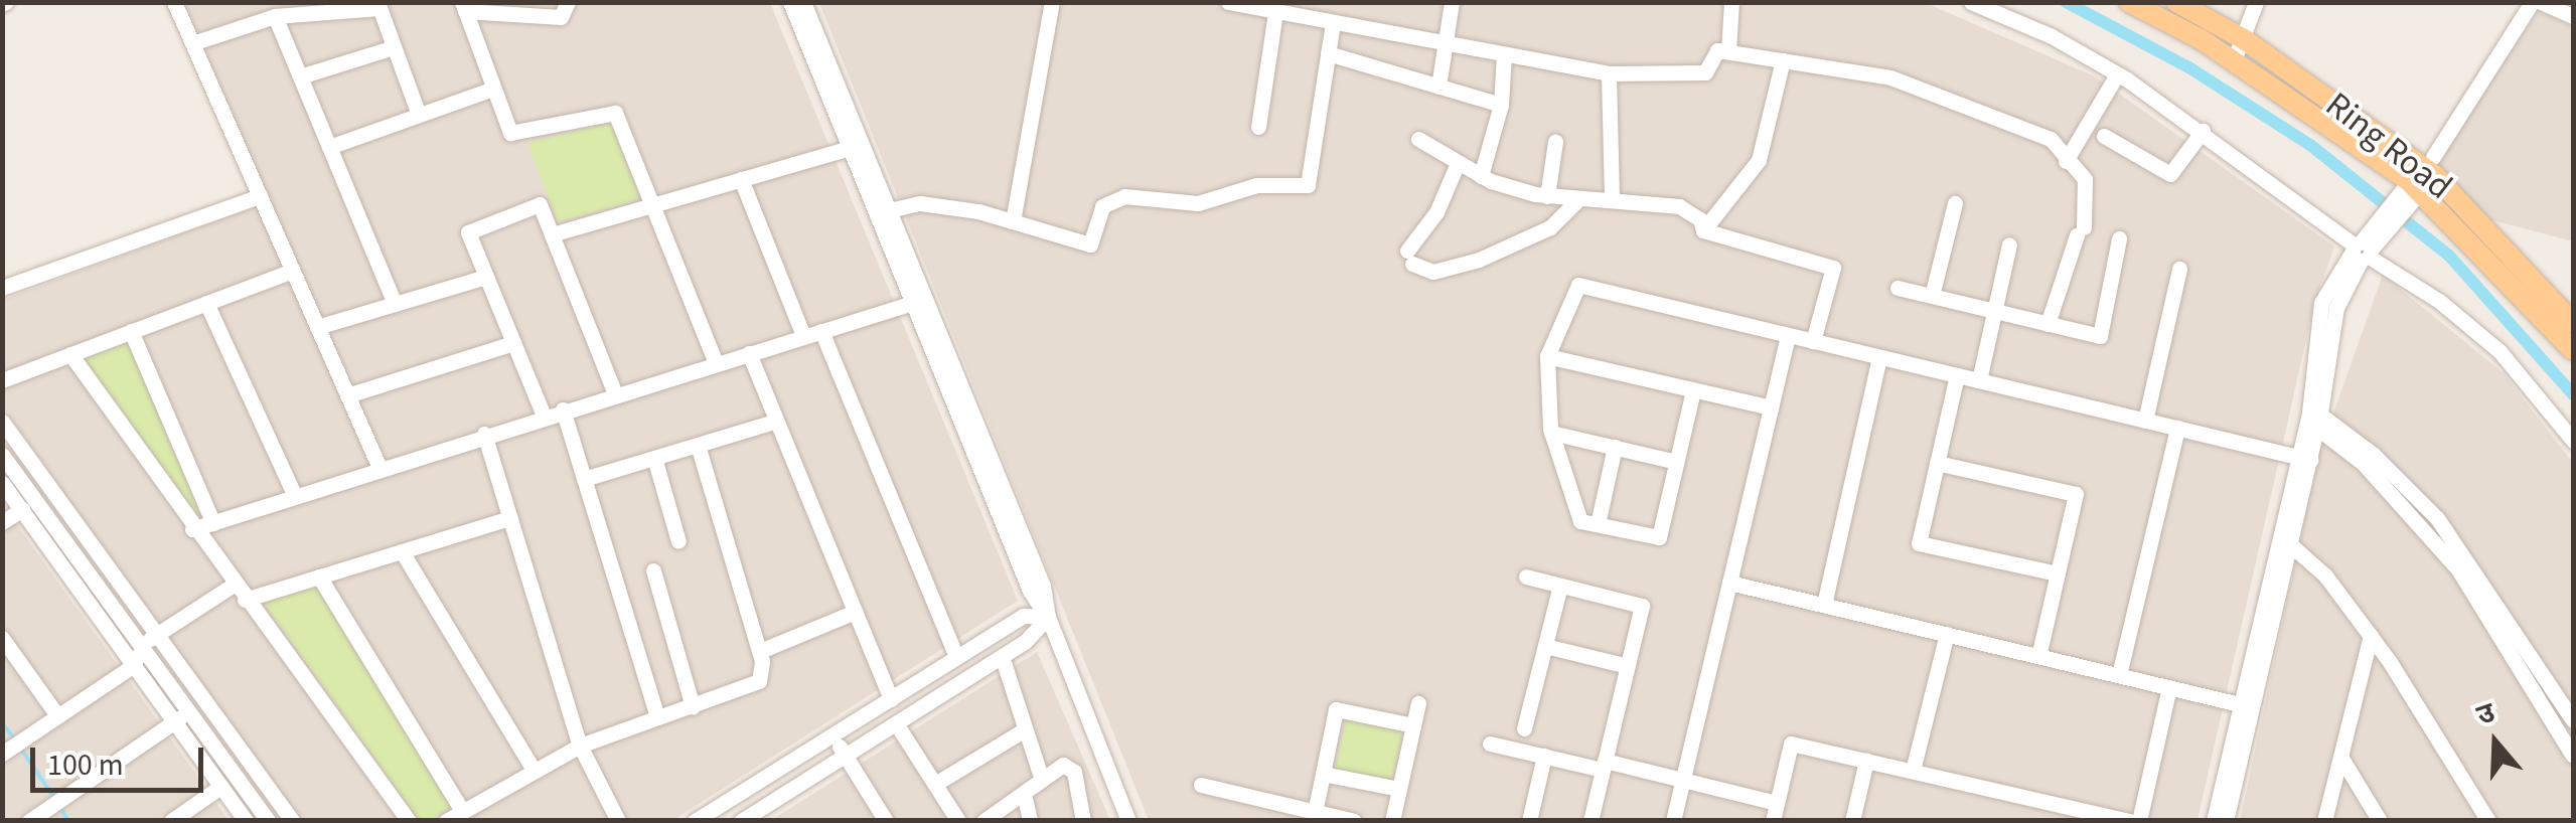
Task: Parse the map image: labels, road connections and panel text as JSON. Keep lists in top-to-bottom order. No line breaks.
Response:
{"streets":{"main road":["Ring Road"]},"scale_bar":"100 m","north":"top"}
